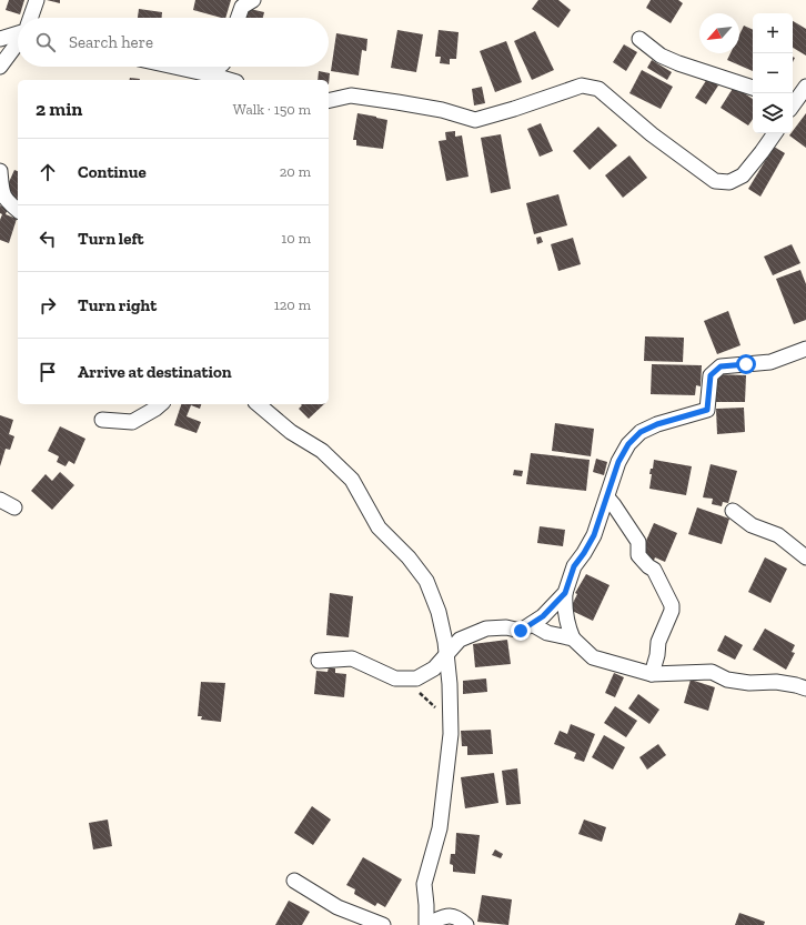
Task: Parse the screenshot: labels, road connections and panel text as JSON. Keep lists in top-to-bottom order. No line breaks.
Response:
{"north":"bottom left","page":{"map_buttons":["+","−"],"search":"Search here","heading":["2 min","Walk · 150 m"],"list":[["Continue","20 m"],["Turn left","10 m"],["Turn right","120 m"],"Arrive at destination"]}}
